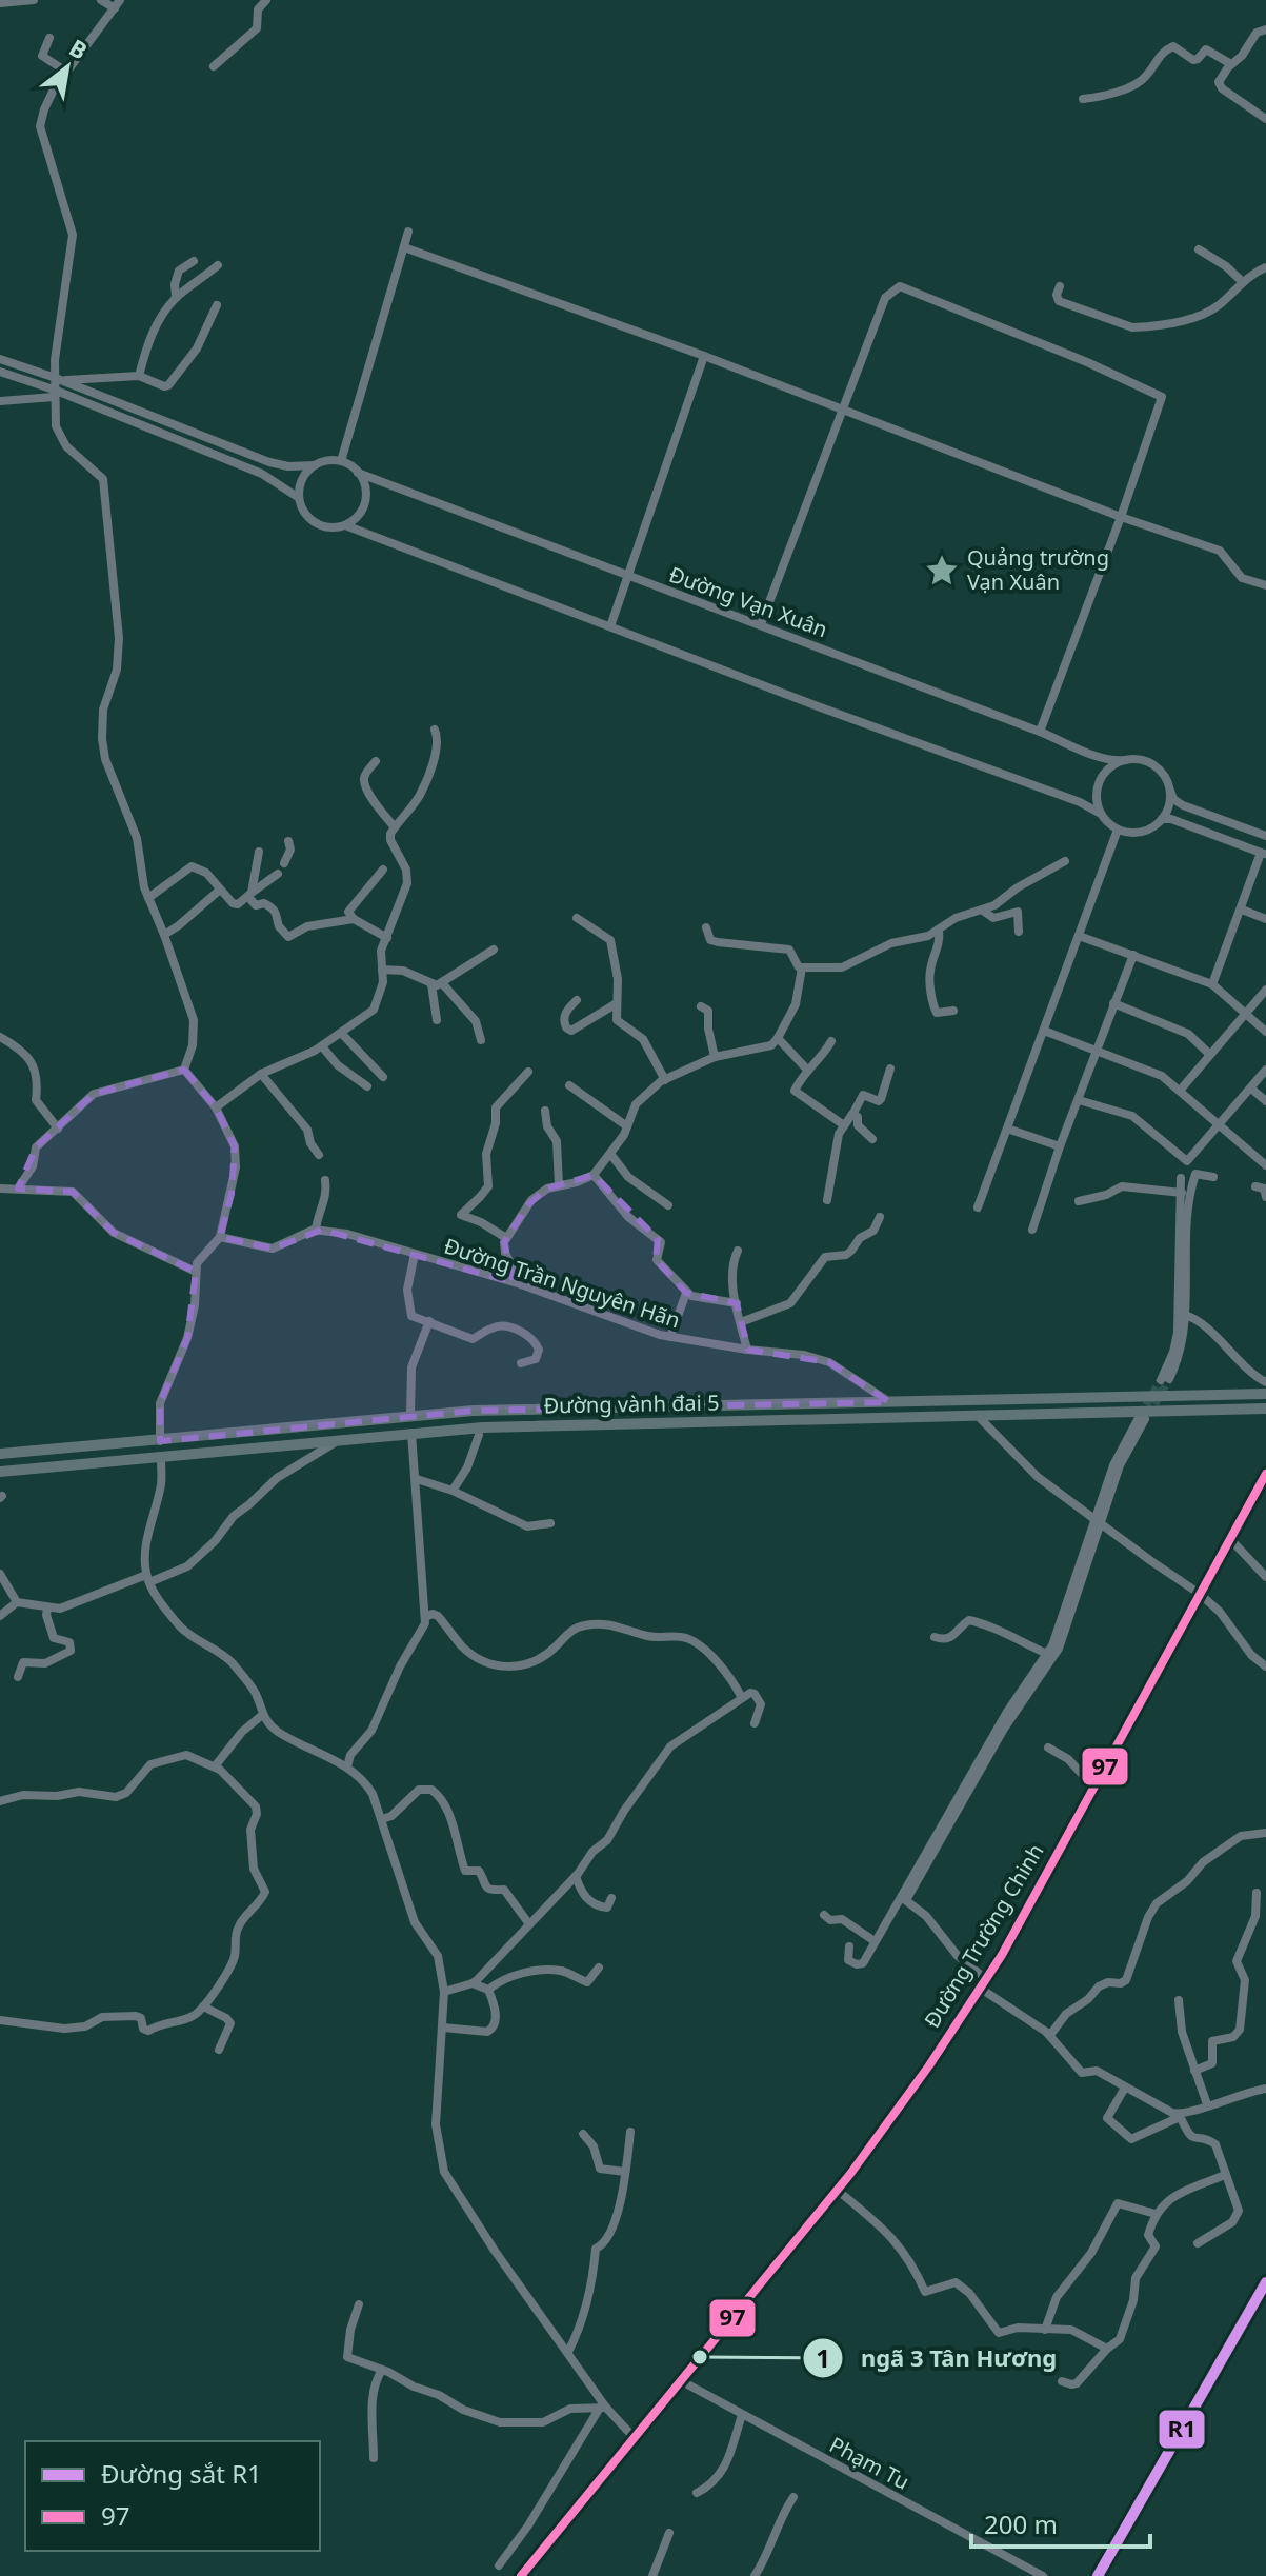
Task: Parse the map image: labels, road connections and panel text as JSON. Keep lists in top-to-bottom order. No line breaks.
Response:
{"streets":{"highway":["Đường Trường Chinh"],"main road":["Đường vành đai 5"],"street":["Đường Vạn Xuân","Đường Trần Nguyên Hãn","Phạm Tu"]},"crossings":[["Đường Trần Nguyên Hãn","Đường vành đai 5"],["Đường Trường Chinh","Phạm Tu"]],"places":{"place":["Quảng trường Vạn Xuân"],"other":["ngã 3 Tân Hương"]},"lines":["transit line 97","rail line R1"],"legend":["Đường sắt R1","97"],"scale_bar":"200 m","north":"top right"}
